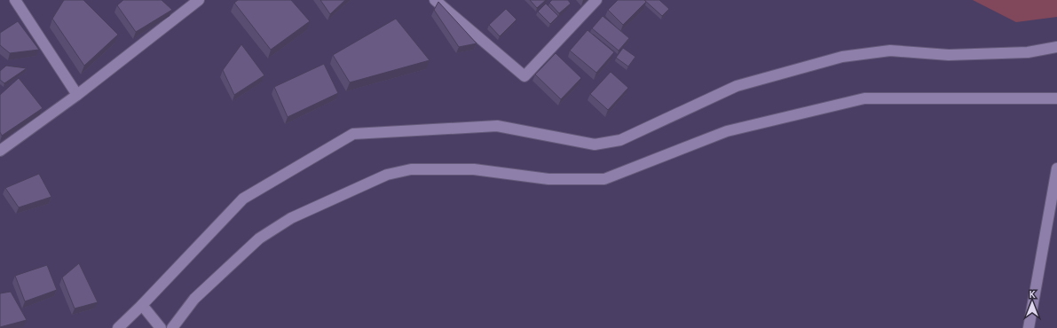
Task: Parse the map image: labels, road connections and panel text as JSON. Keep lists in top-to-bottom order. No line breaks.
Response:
{"north":"top"}
